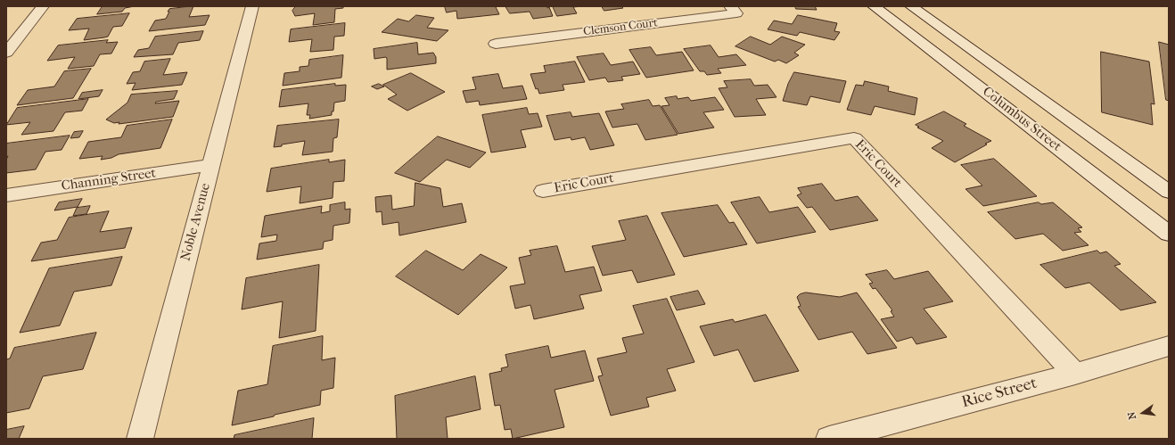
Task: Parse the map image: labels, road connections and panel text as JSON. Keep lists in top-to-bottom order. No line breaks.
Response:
{"streets":{"street":["Clemson Court","Columbus Street","Eric Court","Channing Street","Noble Avenue","Rice Street"]},"crossings":[["Eric Court","Rice Street"],["Channing Street","Noble Avenue"]],"north":"left"}
